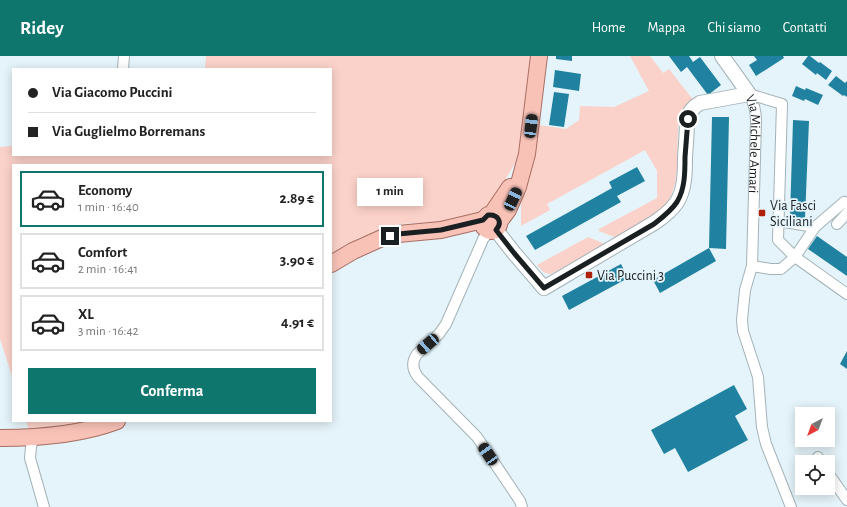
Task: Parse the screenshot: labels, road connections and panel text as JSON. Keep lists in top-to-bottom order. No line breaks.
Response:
{"streets":{"main road":["Via Michele Amari"]},"places":{"transit":["Via Fasci Siciliani","Via Puccini 3"]},"north":"bottom left","page":{"header":"Ridey","nav":["Home","Mappa","Chi siamo","Contatti"],"banner":["Via Giacomo Puccini","Via Guglielmo Borremans"],"list":[{"name":"Economy","note":"1 min · 16:40","value":"2.89 €"},{"name":"Comfort","note":"2 min · 16:41","value":"3.90 €"},{"name":"XL","note":"3 min · 16:42","value":"4.91 €"}],"bubble":"1 min","buttons":"Conferma"}}
